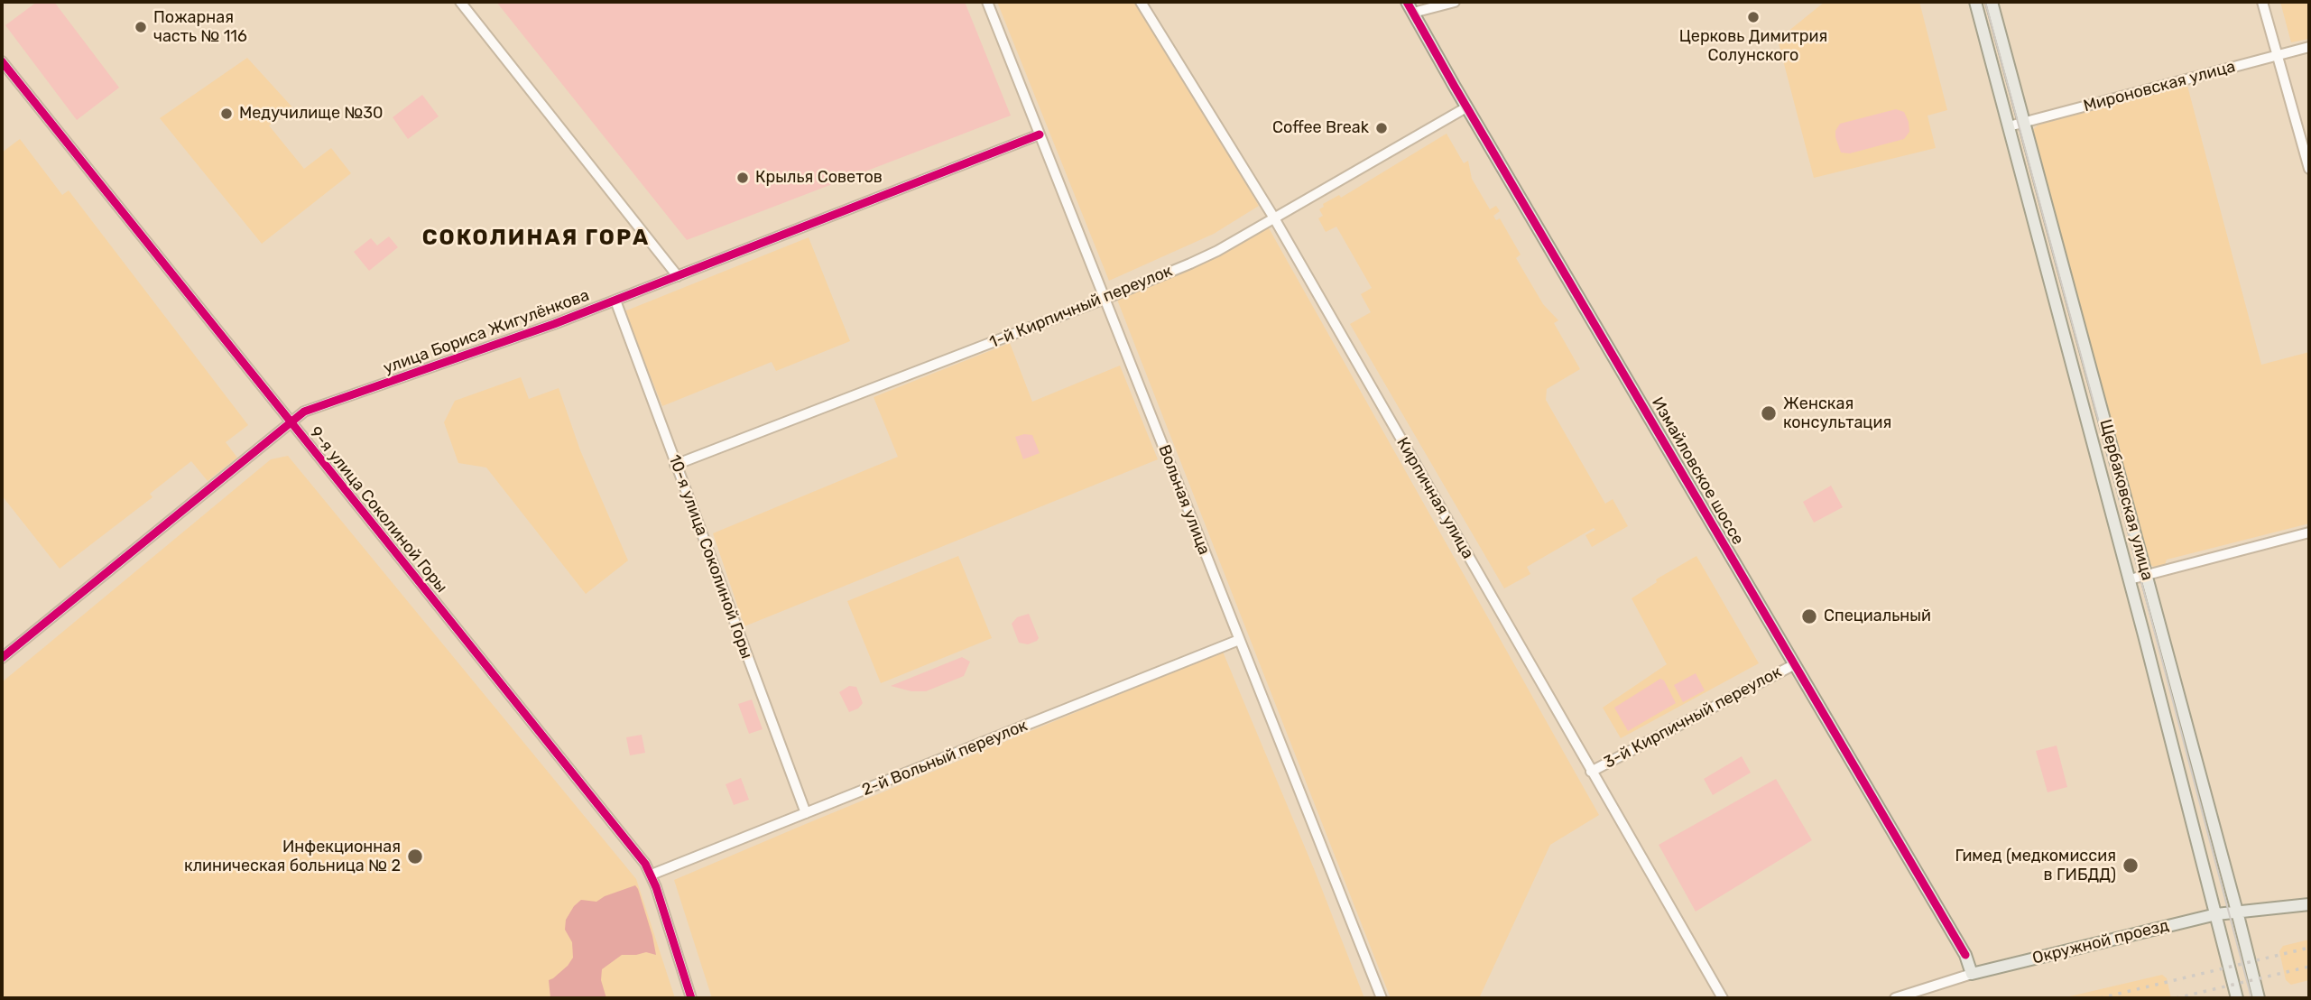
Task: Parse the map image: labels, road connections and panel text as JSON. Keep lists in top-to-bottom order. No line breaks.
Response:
{"streets":{"main road":["Измайловское шоссе","Щербаковская улица","Окружной проезд"],"street":["Мироновская улица","1-й Кирпичный переулок","улица Бориса Жигулёнкова","Кирпичная улица","Вольная улица","9-я улица Соколиной Горы","10-я улица Соколиной Горы","3-й Кирпичный переулок","2-й Вольный переулок"]},"crossings":[["Мироновская улица","Щербаковская улица"],["1-й Кирпичный переулок","Измайловское шоссе"],["1-й Кирпичный переулок","Кирпичная улица"],["1-й Кирпичный переулок","Вольная улица"],["1-й Кирпичный переулок","10-я улица Соколиной Горы"],["улица Бориса Жигулёнкова","Вольная улица"],["улица Бориса Жигулёнкова","9-я улица Соколиной Горы"],["улица Бориса Жигулёнкова","10-я улица Соколиной Горы"],["Измайловское шоссе","3-й Кирпичный переулок"],["Измайловское шоссе","Окружной проезд"],["Кирпичная улица","3-й Кирпичный переулок"],["Вольная улица","2-й Вольный переулок"],["Щербаковская улица","Окружной проезд"],["9-я улица Соколиной Горы","2-й Вольный переулок"],["10-я улица Соколиной Горы","2-й Вольный переулок"]],"districts":["СОКОЛИНАЯ ГОРА"],"places":["Церковь Димитрия Солунского","Пожарная часть № 116","Медучилище №30","Coffee Break","Крылья Советов","Женская консультация","Специальный","Инфекционная клиническая больница № 2","Гимед (медкомиссия в ГИБДД)"]}
